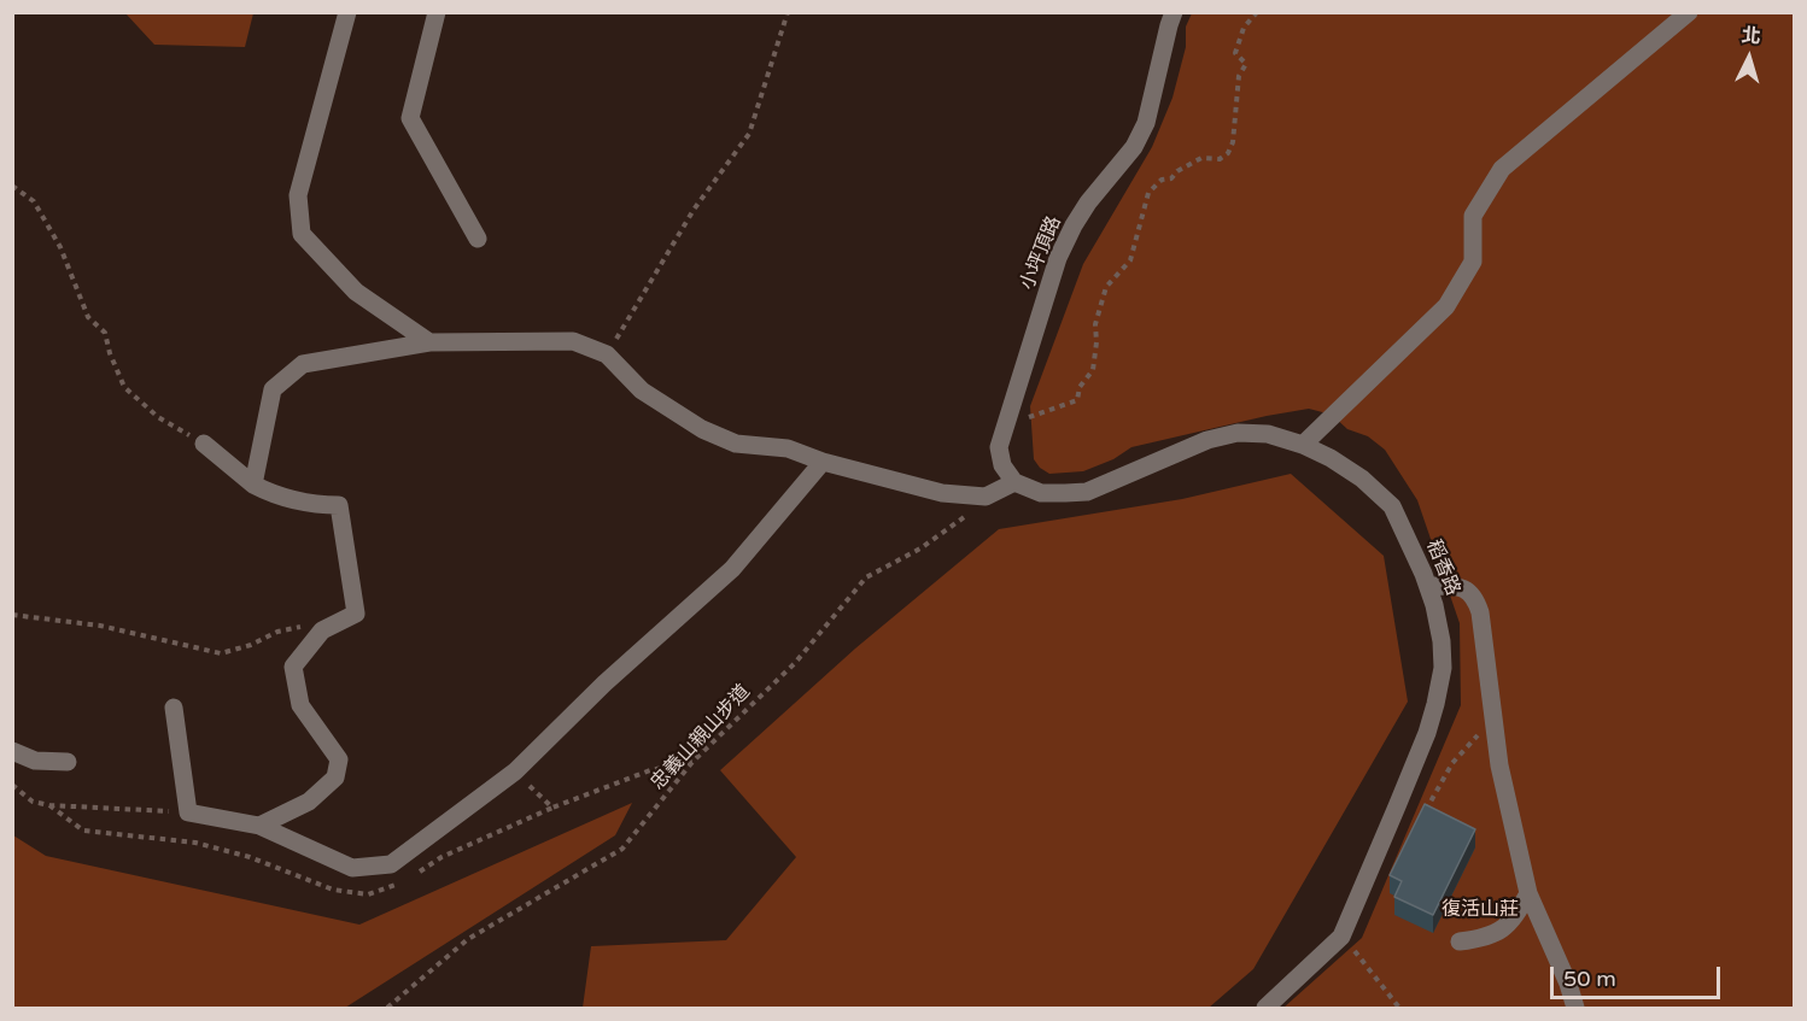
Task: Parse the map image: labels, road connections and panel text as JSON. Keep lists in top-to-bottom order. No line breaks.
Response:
{"streets":{"street":["小坪頂路","稻香路"],"path":["忠義山親山步道"]},"crossings":[["小坪頂路","稻香路"]],"parks":["復活山莊"],"scale_bar":"50 m","north":"top"}
